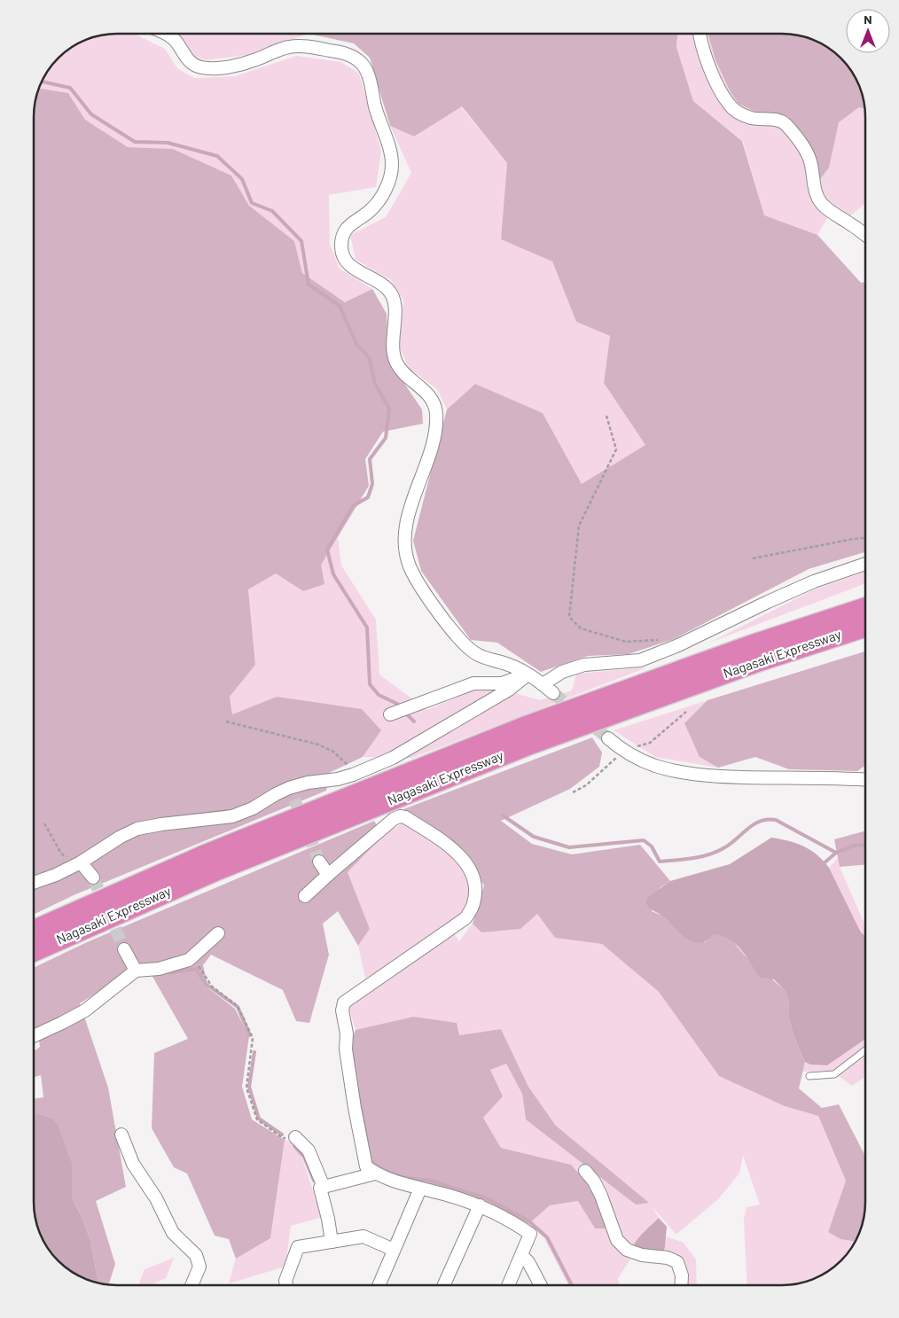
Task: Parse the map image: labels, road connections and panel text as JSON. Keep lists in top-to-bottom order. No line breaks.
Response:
{"streets":{"highway":["Nagasaki Expressway"]},"north":"top"}
